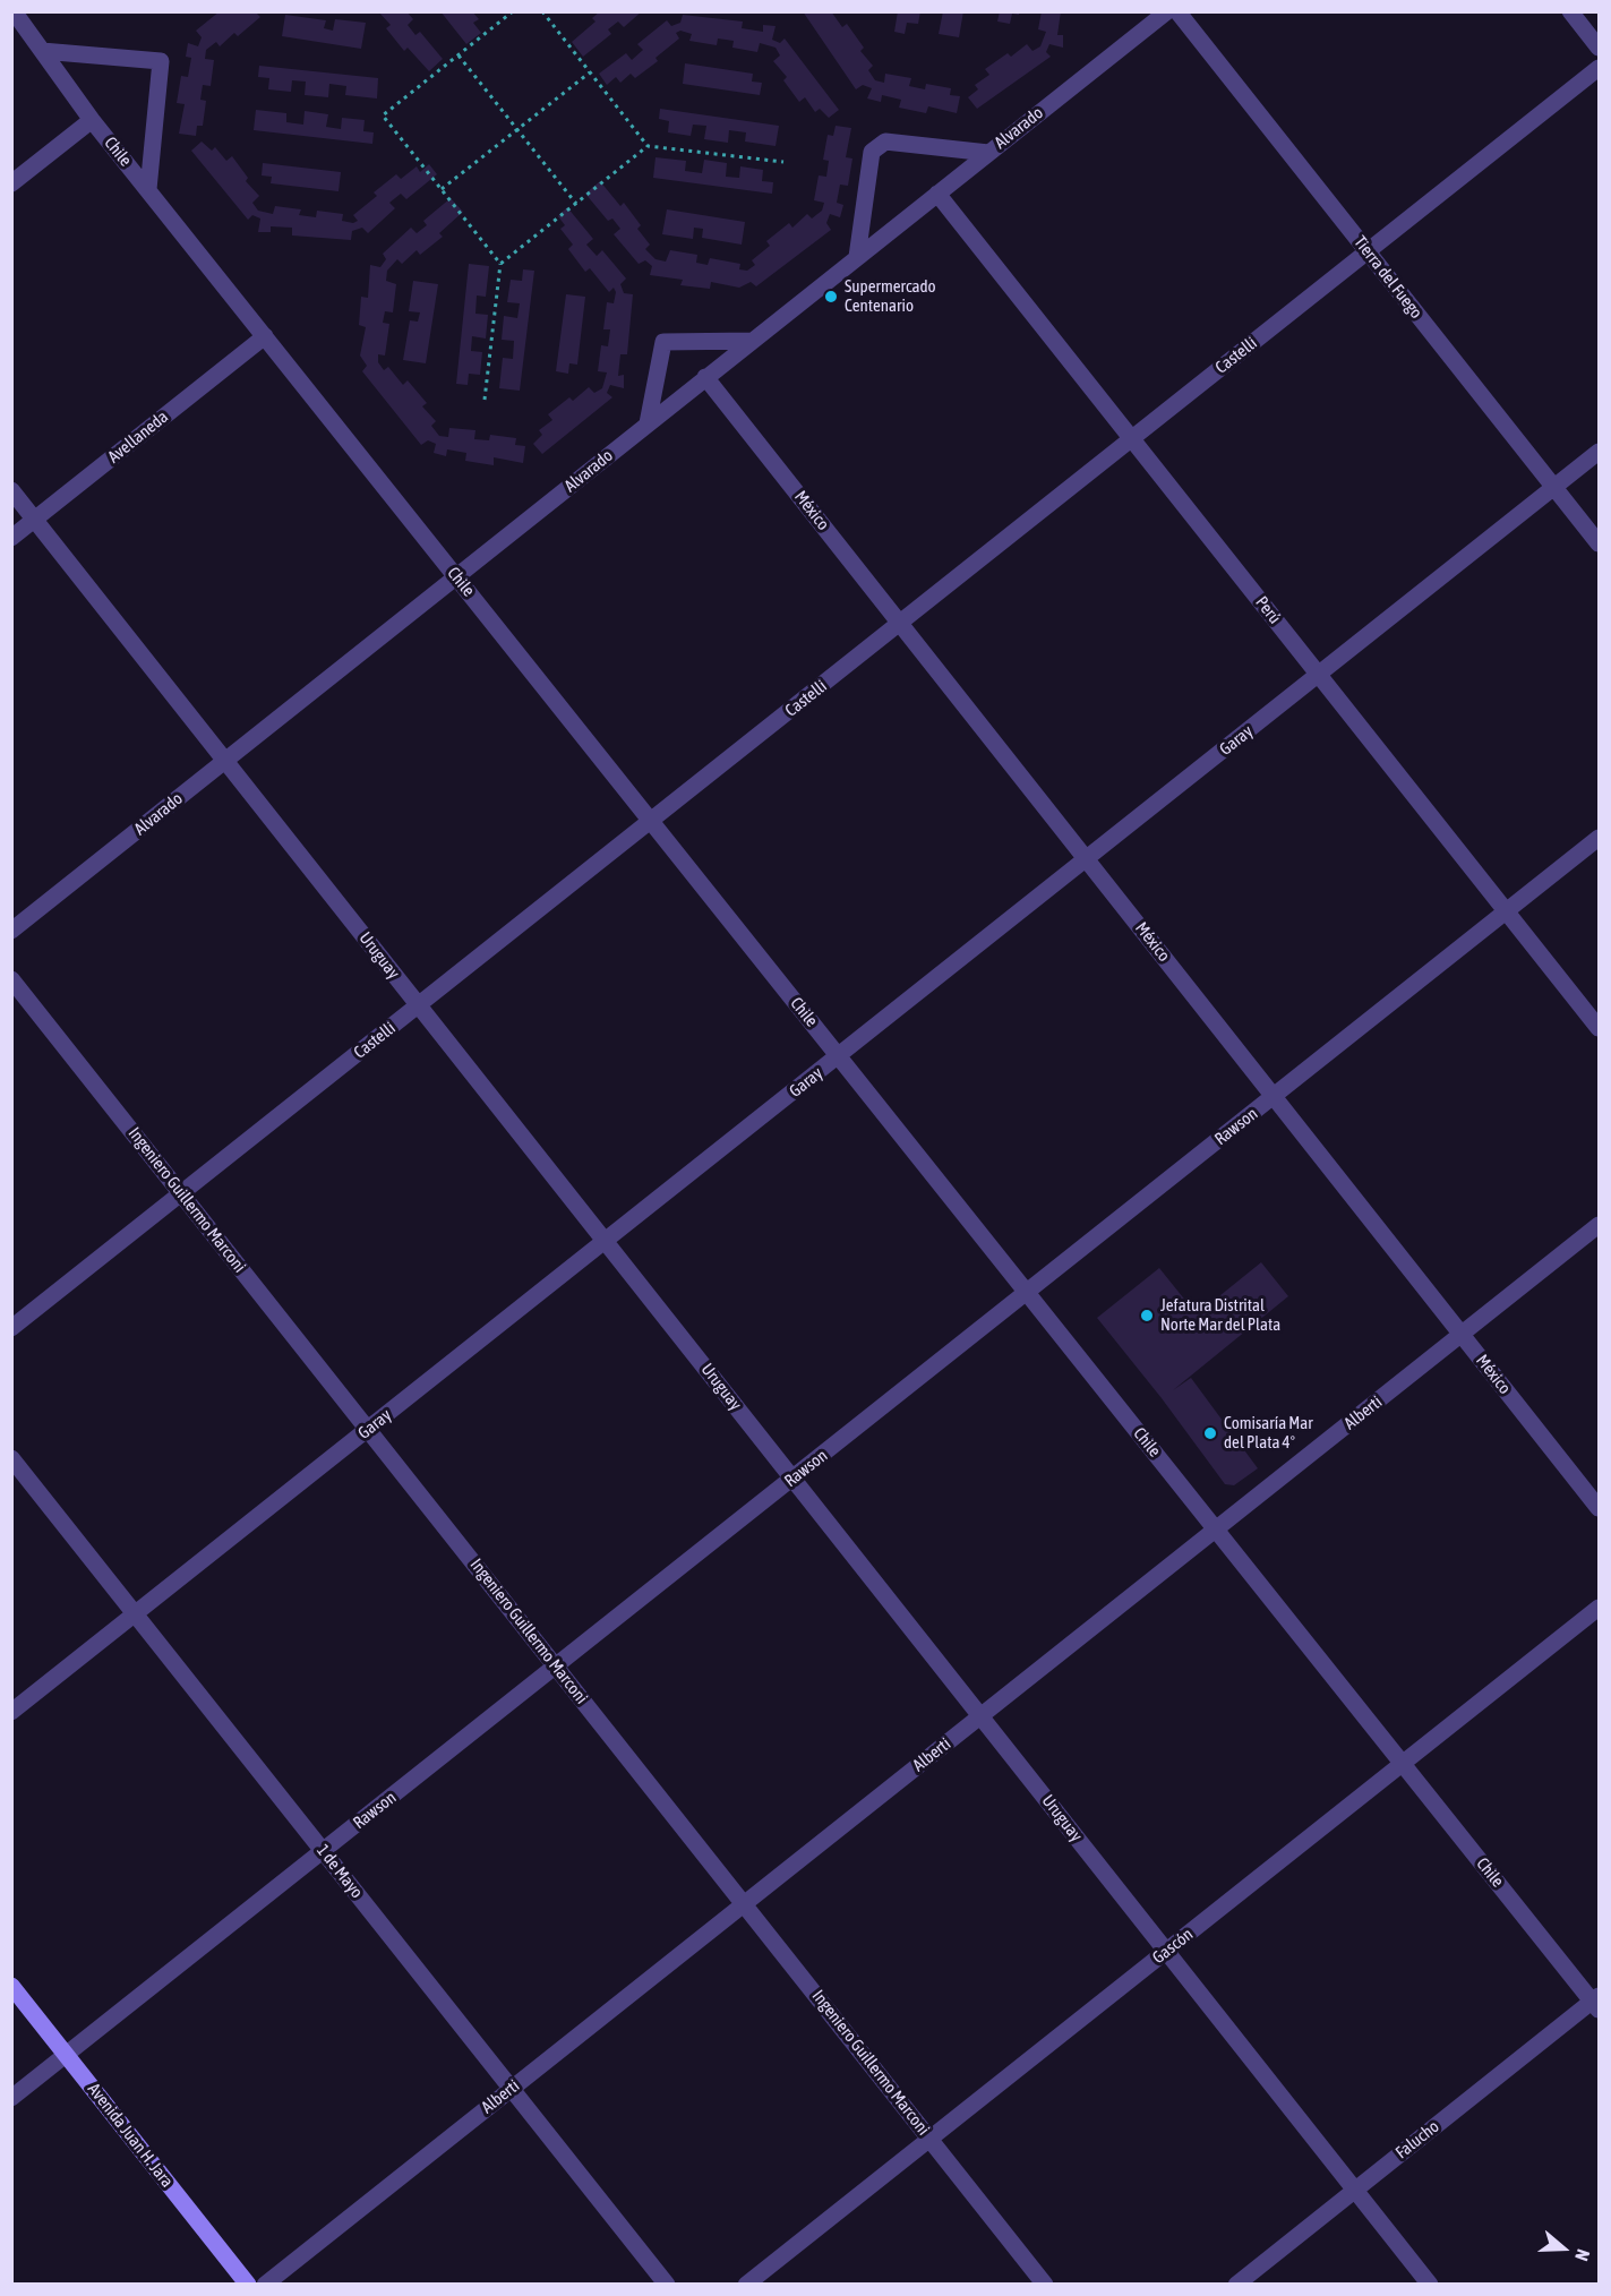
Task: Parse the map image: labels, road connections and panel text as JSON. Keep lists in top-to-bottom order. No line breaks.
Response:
{"streets":{"main road":["Avenida Juan H. Jara"],"street":["Alvarado","Chile","Tierra del Fuego","Castelli","Avellaneda","México","Perú","Garay","Uruguay","Rawson","Ingeniero Guillermo Marconi","Alberti","1 de Mayo","Gascón","Falucho"]},"crossings":[["Alvarado","Chile"],["Alvarado","México"],["Alvarado","Perú"],["Alvarado","Uruguay"],["Chile","Castelli"],["Chile","Avellaneda"],["Chile","Garay"],["Chile","Rawson"],["Chile","Alberti"],["Chile","Gascón"],["Chile","Falucho"],["Tierra del Fuego","Castelli"],["Tierra del Fuego","Garay"],["Castelli","México"],["Castelli","Perú"],["Castelli","Uruguay"],["Castelli","Ingeniero Guillermo Marconi"],["Avellaneda","Uruguay"],["México","Garay"],["México","Rawson"],["México","Alberti"],["Perú","Garay"],["Perú","Rawson"],["Garay","Uruguay"],["Garay","Ingeniero Guillermo Marconi"],["Garay","1 de Mayo"],["Uruguay","Rawson"],["Uruguay","Alberti"],["Uruguay","Gascón"],["Uruguay","Falucho"],["Rawson","Ingeniero Guillermo Marconi"],["Rawson","1 de Mayo"],["Rawson","Avenida Juan H. Jara"],["Ingeniero Guillermo Marconi","Alberti"],["Ingeniero Guillermo Marconi","Gascón"],["Alberti","1 de Mayo"]],"places":["Supermercado Centenario","Jefatura Distrital Norte Mar del Plata","Comisaría Mar del Plata 4°"],"north":"right"}
